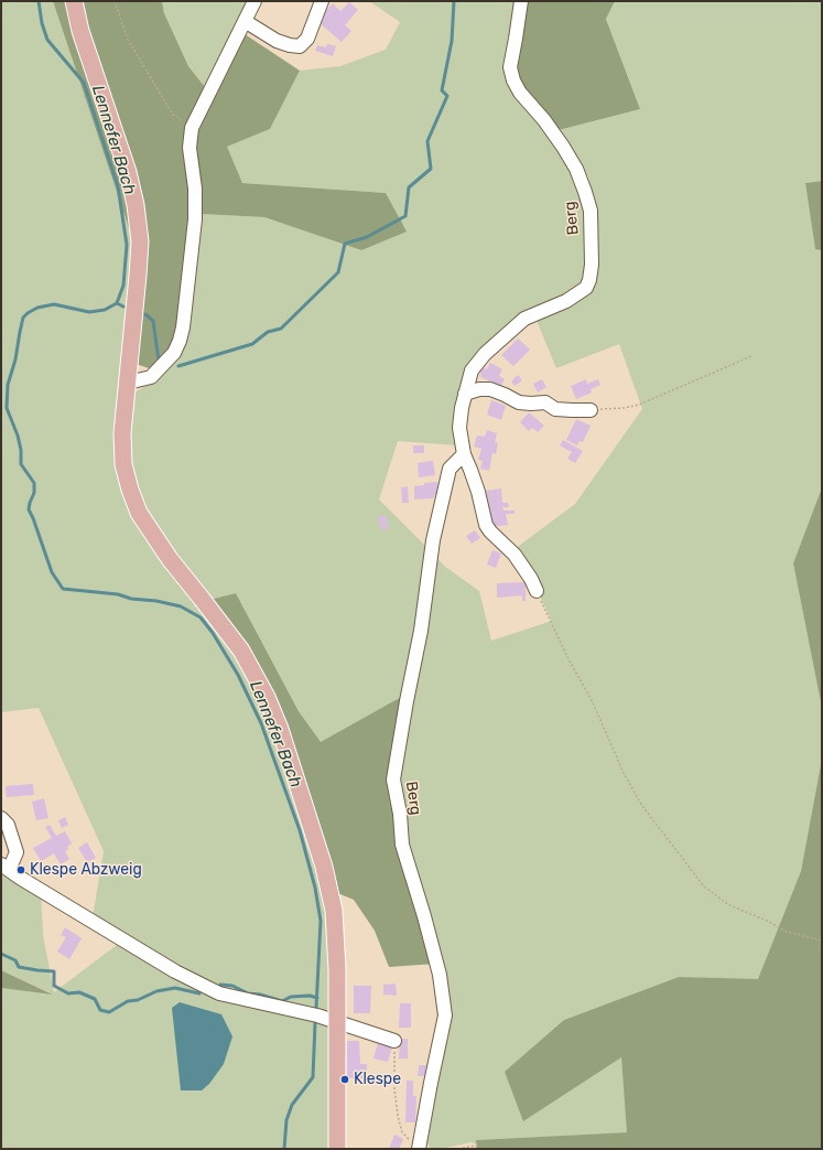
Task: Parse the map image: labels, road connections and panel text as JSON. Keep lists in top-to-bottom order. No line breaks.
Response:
{"streets":{"street":["Berg"]},"water":["Lennefer Bach"],"places":["Klespe Abzweig","Klespe"]}
